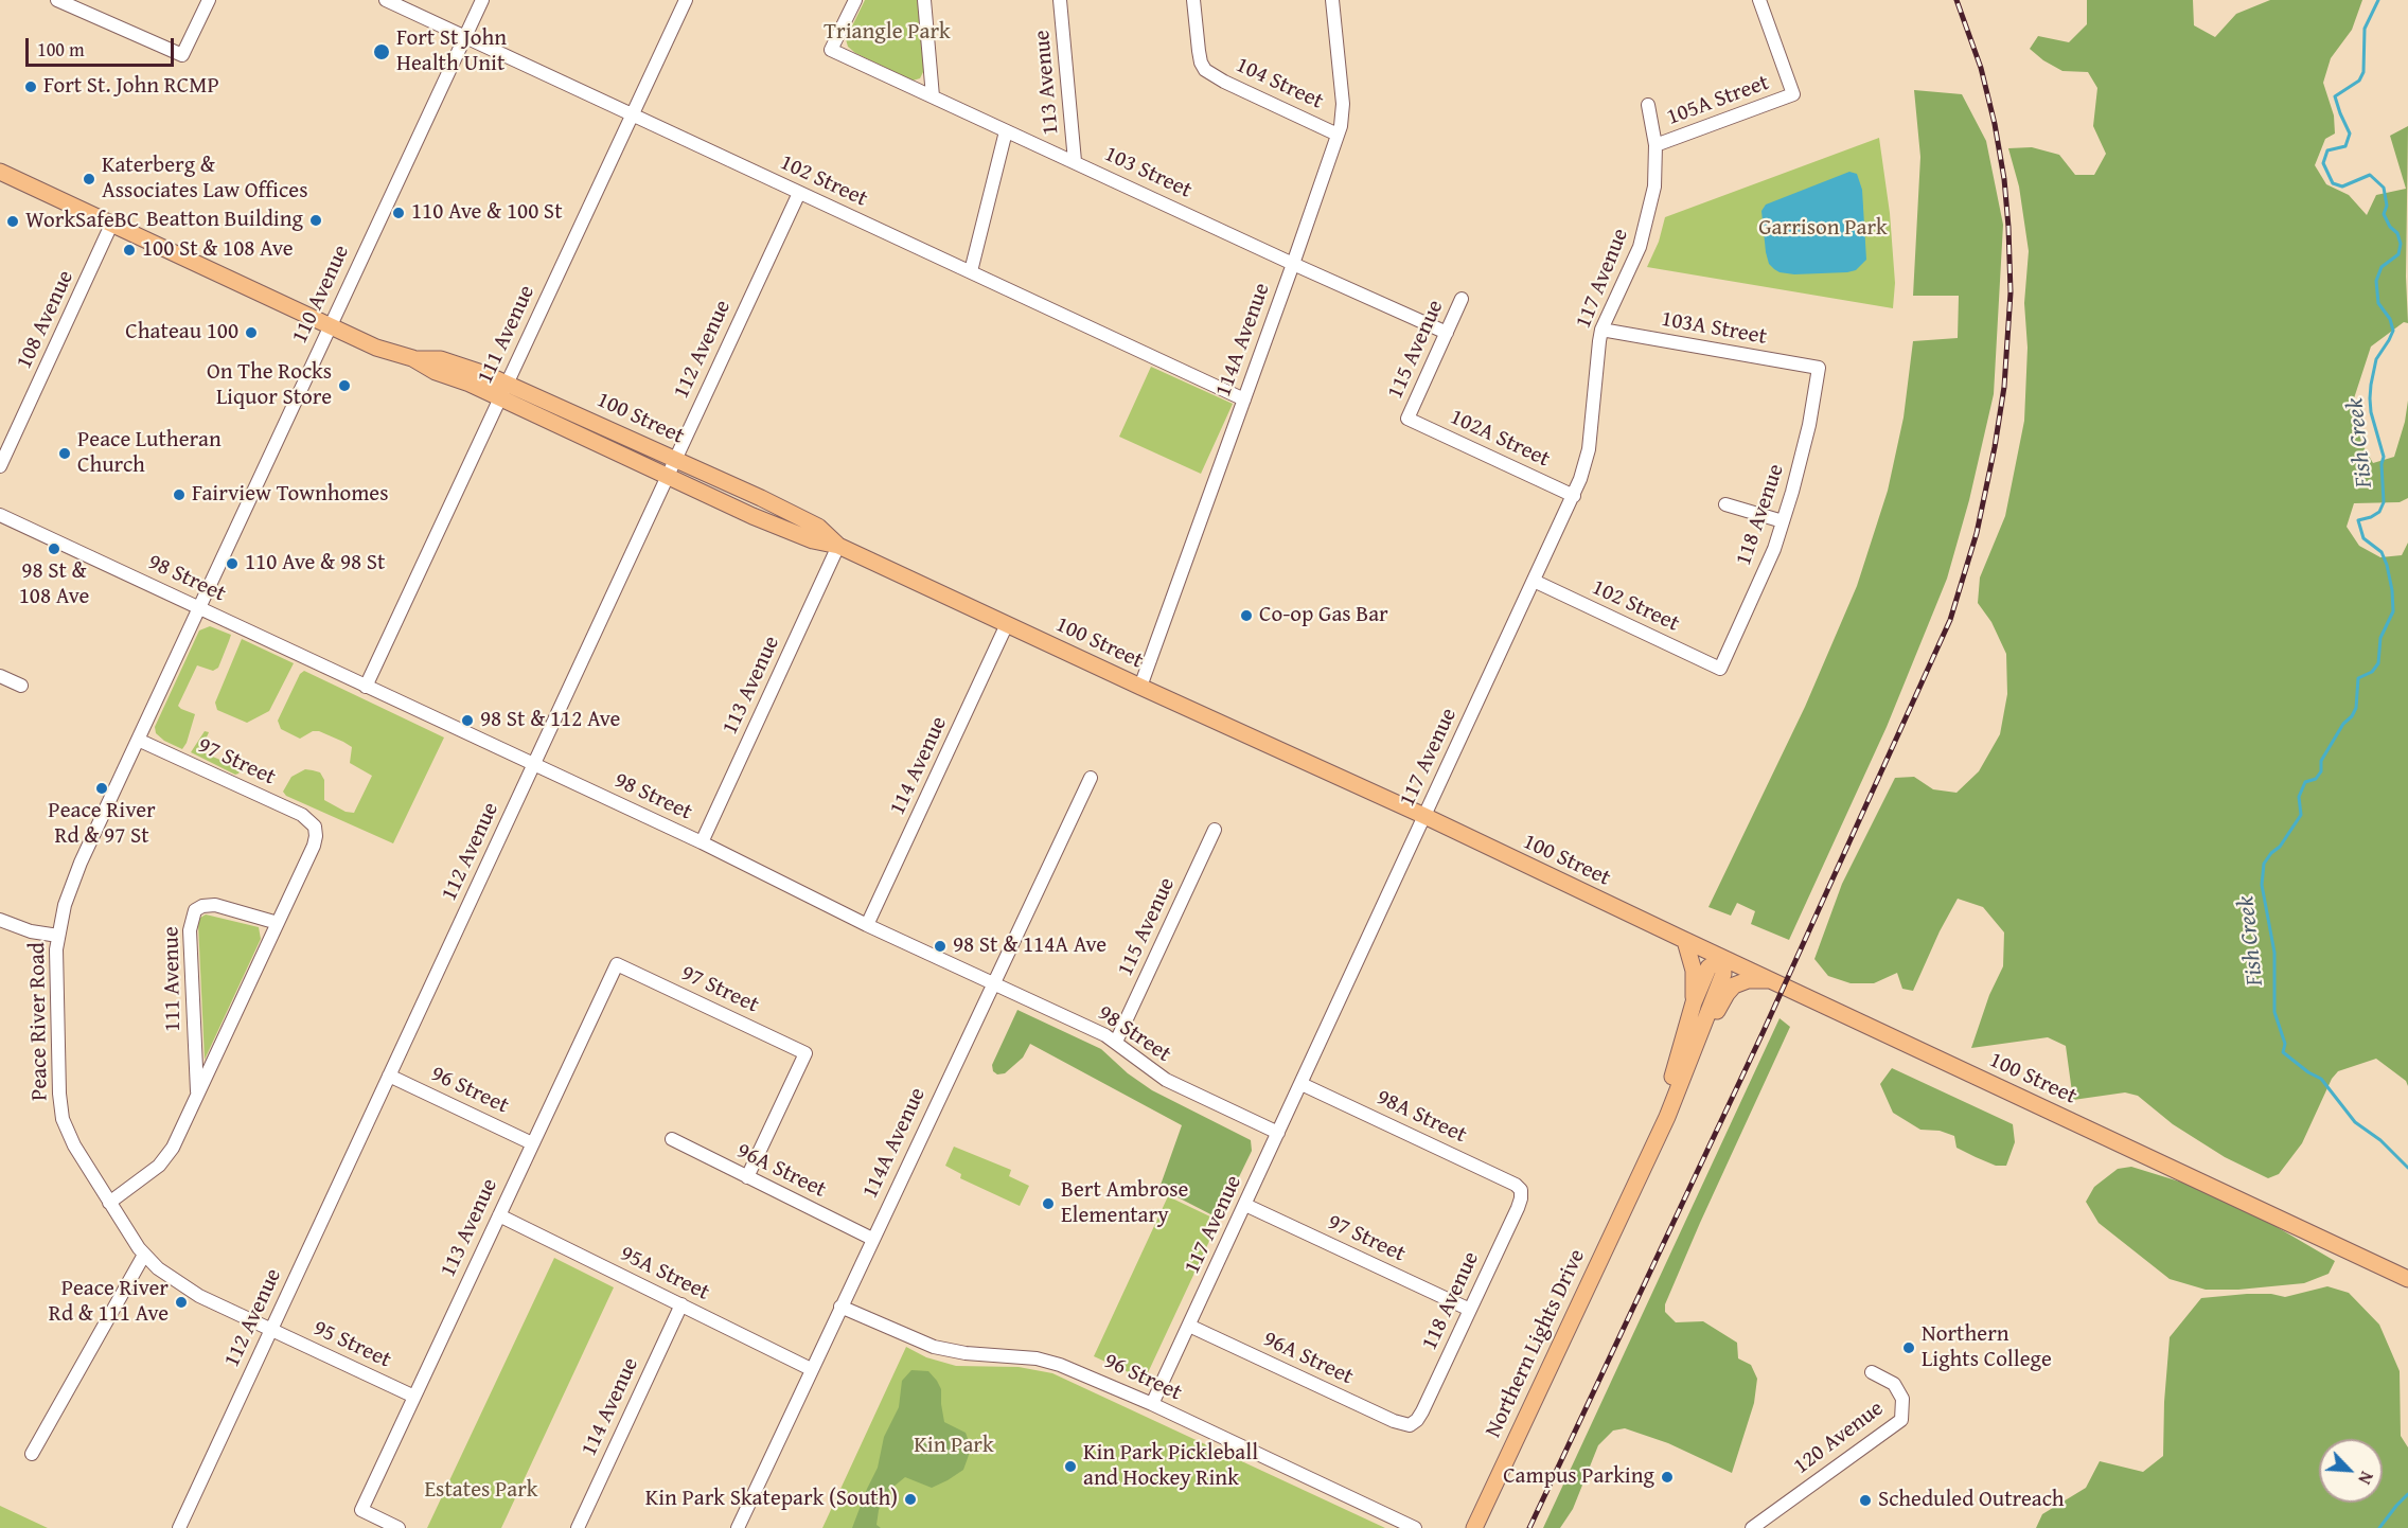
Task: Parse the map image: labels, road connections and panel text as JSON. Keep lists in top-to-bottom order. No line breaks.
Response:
{"streets":{"main road":["100 Street","Northern Lights Drive"],"street":["113 Avenue","104 Street","105A Street","103 Street","102 Street","117 Avenue","110 Avenue","108 Avenue","103A Street","111 Avenue","114A Avenue","112 Avenue","115 Avenue","102A Street","118 Avenue","98 Street","97 Street","114 Avenue","Peace River Road","96 Street","98A Street","96A Street","95A Street","95 Street","120 Avenue"]},"crossings":[["113 Avenue","103 Street"],["113 Avenue","102 Street"],["113 Avenue","100 Street"],["113 Avenue","98 Street"],["113 Avenue","97 Street"],["113 Avenue","96 Street"],["113 Avenue","95A Street"],["113 Avenue","95 Street"],["104 Street","114A Avenue"],["105A Street","117 Avenue"],["103 Street","114A Avenue"],["103 Street","115 Avenue"],["102 Street","117 Avenue"],["102 Street","110 Avenue"],["102 Street","111 Avenue"],["102 Street","114A Avenue"],["102 Street","112 Avenue"],["102 Street","118 Avenue"],["117 Avenue","103A Street"],["117 Avenue","100 Street"],["117 Avenue","102A Street"],["117 Avenue","98 Street"],["117 Avenue","97 Street"],["117 Avenue","96 Street"],["117 Avenue","98A Street"],["117 Avenue","96A Street"],["110 Avenue","100 Street"],["110 Avenue","98 Street"],["110 Avenue","Peace River Road"],["108 Avenue","100 Street"],["103A Street","118 Avenue"],["111 Avenue","100 Street"],["111 Avenue","98 Street"],["111 Avenue","97 Street"],["111 Avenue","Peace River Road"],["114A Avenue","100 Street"],["114A Avenue","98 Street"],["114A Avenue","96 Street"],["114A Avenue","96A Street"],["114A Avenue","95A Street"],["112 Avenue","100 Street"],["112 Avenue","98 Street"],["112 Avenue","Peace River Road"],["112 Avenue","96 Street"],["112 Avenue","95 Street"],["115 Avenue","102A Street"],["115 Avenue","98 Street"],["100 Street","114 Avenue"],["100 Street","Northern Lights Drive"],["118 Avenue","97 Street"],["118 Avenue","98A Street"],["118 Avenue","96A Street"],["98 Street","114 Avenue"],["98 Street","Peace River Road"],["97 Street","Peace River Road"],["97 Street","96A Street"],["114 Avenue","95A Street"],["Peace River Road","95 Street"]],"water":["Fish Creek"],"parks":["Triangle Park","Garrison Park","Kin Park","Estates Park"],"places":["Fort St John Health Unit","Fort St. John RCMP","Katerberg & Associates Law Offices","110 Ave & 100 St","Beatton Building","WorkSafeBC","100 St & 108 Ave","Chateau 100","On The Rocks Liquor Store","Peace Lutheran Church","Fairview Townhomes","98 St & 108 Ave","110 Ave & 98 St","Co-op Gas Bar","98 St & 112 Ave","Peace River Rd & 97 St","98 St & 114A Ave","Bert Ambrose Elementary","Peace River Rd & 111 Ave","Northern Lights College","Kin Park Pickleball and Hockey Rink","Campus Parking","Kin Park Skatepark (South)","Scheduled Outreach"],"scale_bar":"100 m","north":"bottom right"}
